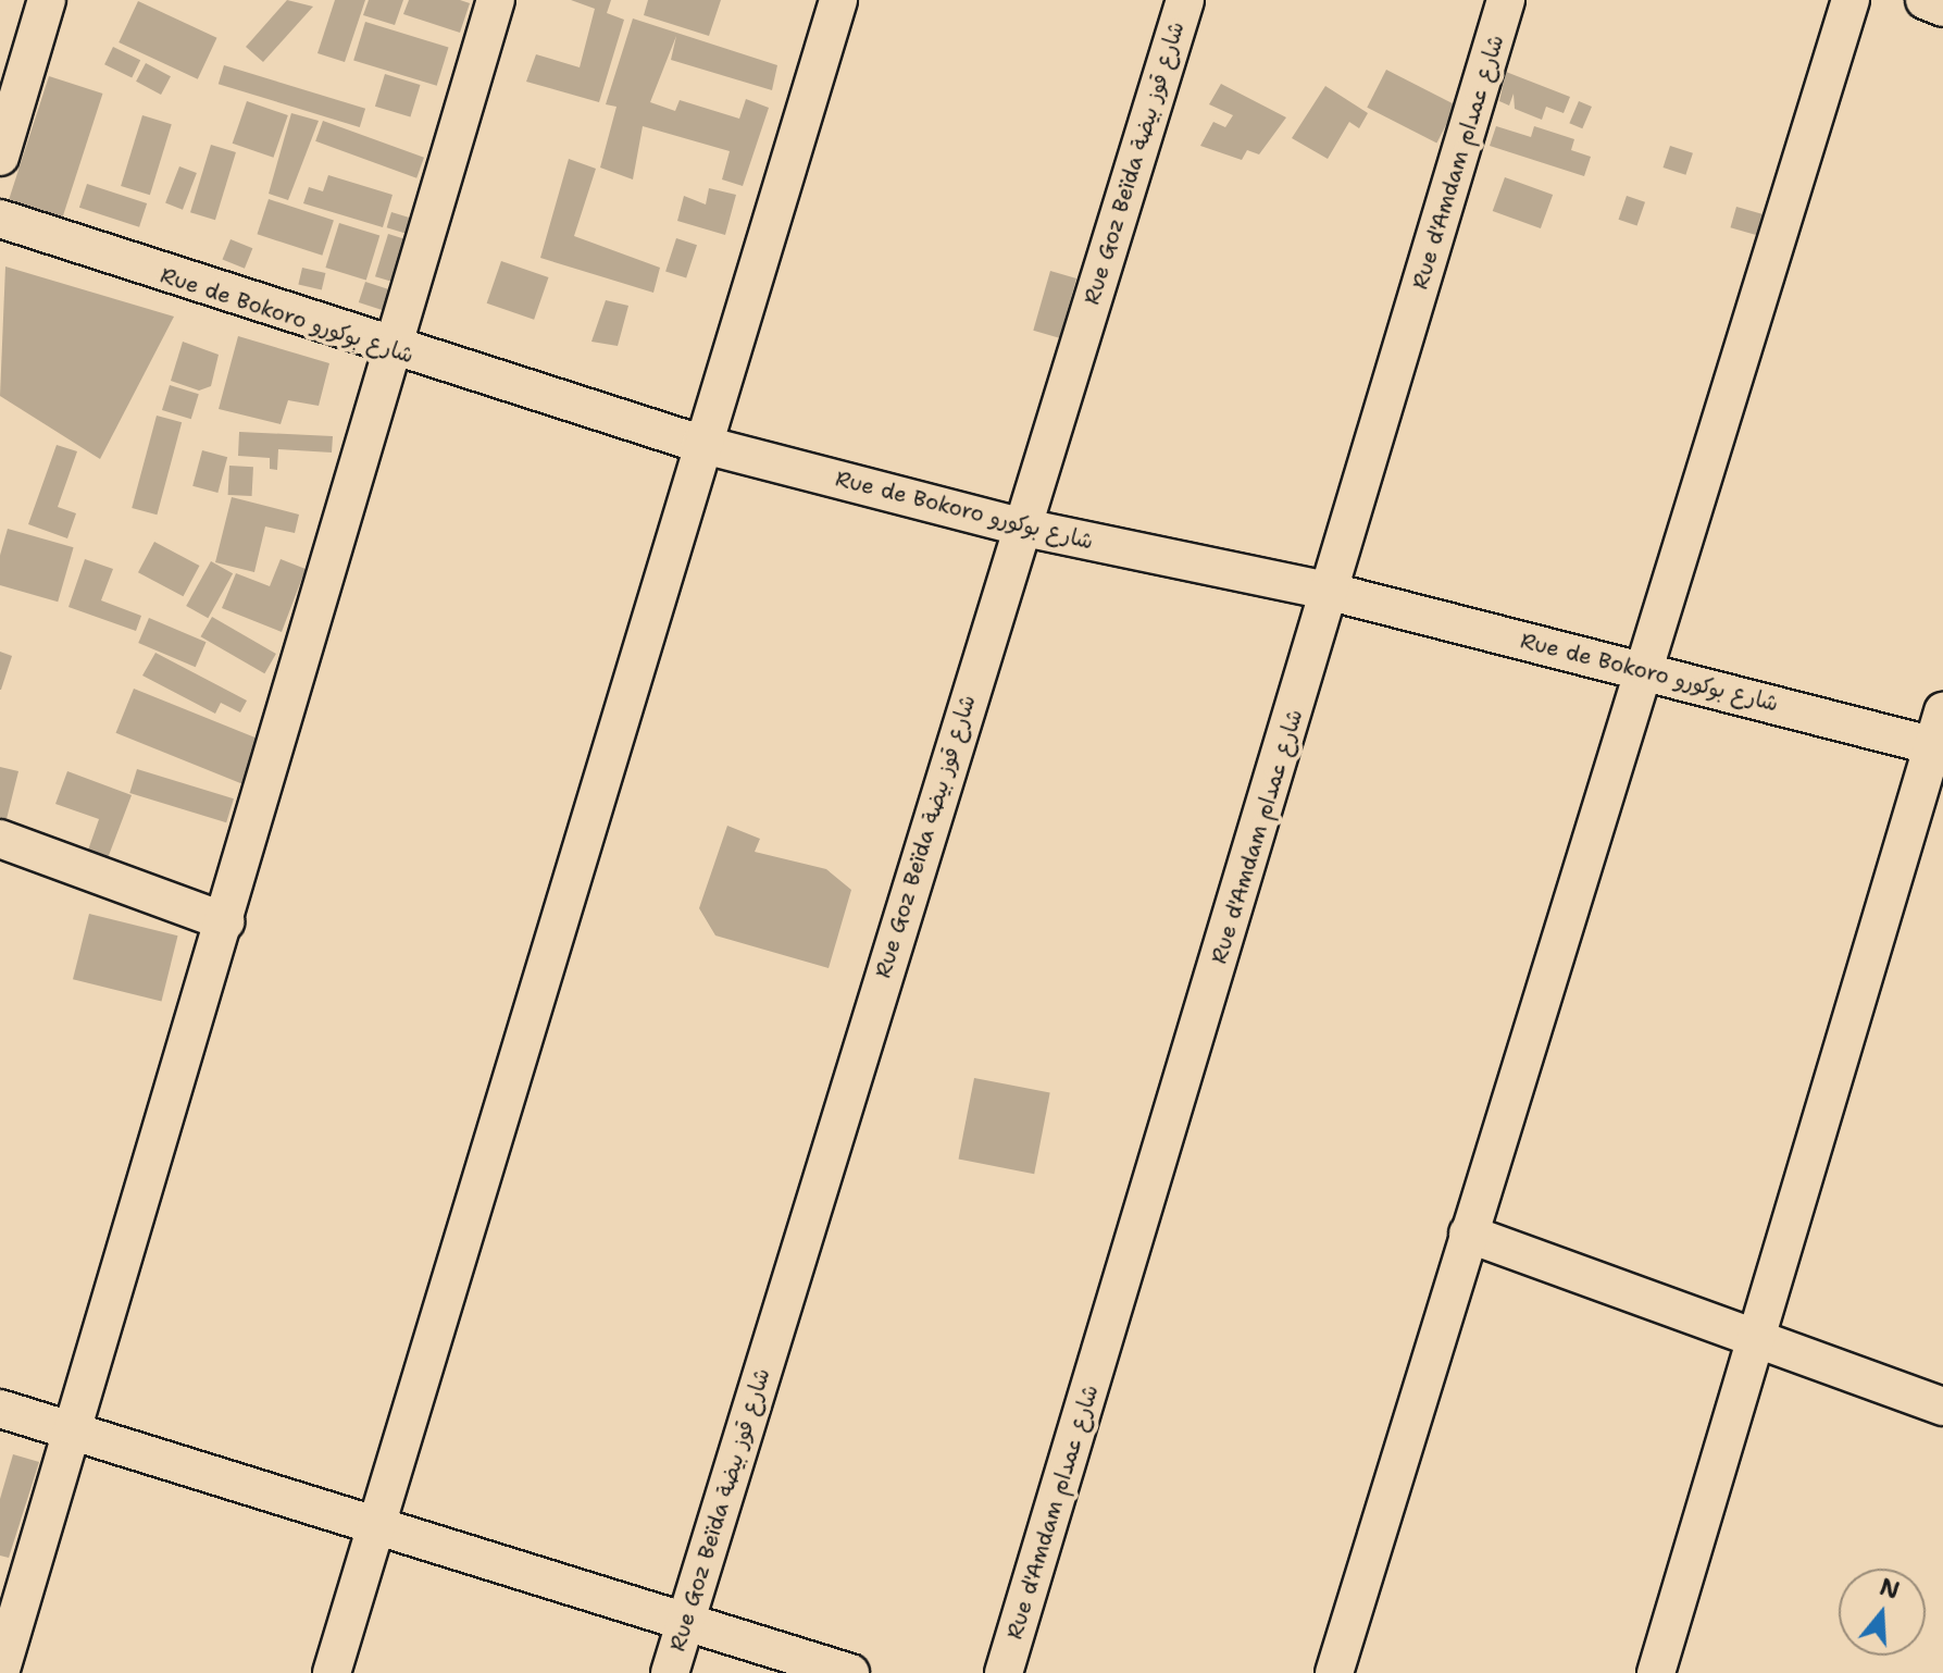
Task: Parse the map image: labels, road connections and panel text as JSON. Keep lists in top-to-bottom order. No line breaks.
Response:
{"streets":{"street":["Rue d'Amdam شارع عمدام","Rue Goz Beïda شارع قوز بيضة","Rue de Bokoro شارع بوكورو"]},"crossings":[["Rue d'Amdam شارع عمدام","Rue de Bokoro شارع بوكورو"],["Rue Goz Beïda شارع قوز بيضة","Rue de Bokoro شارع بوكورو"]],"north":"top"}
